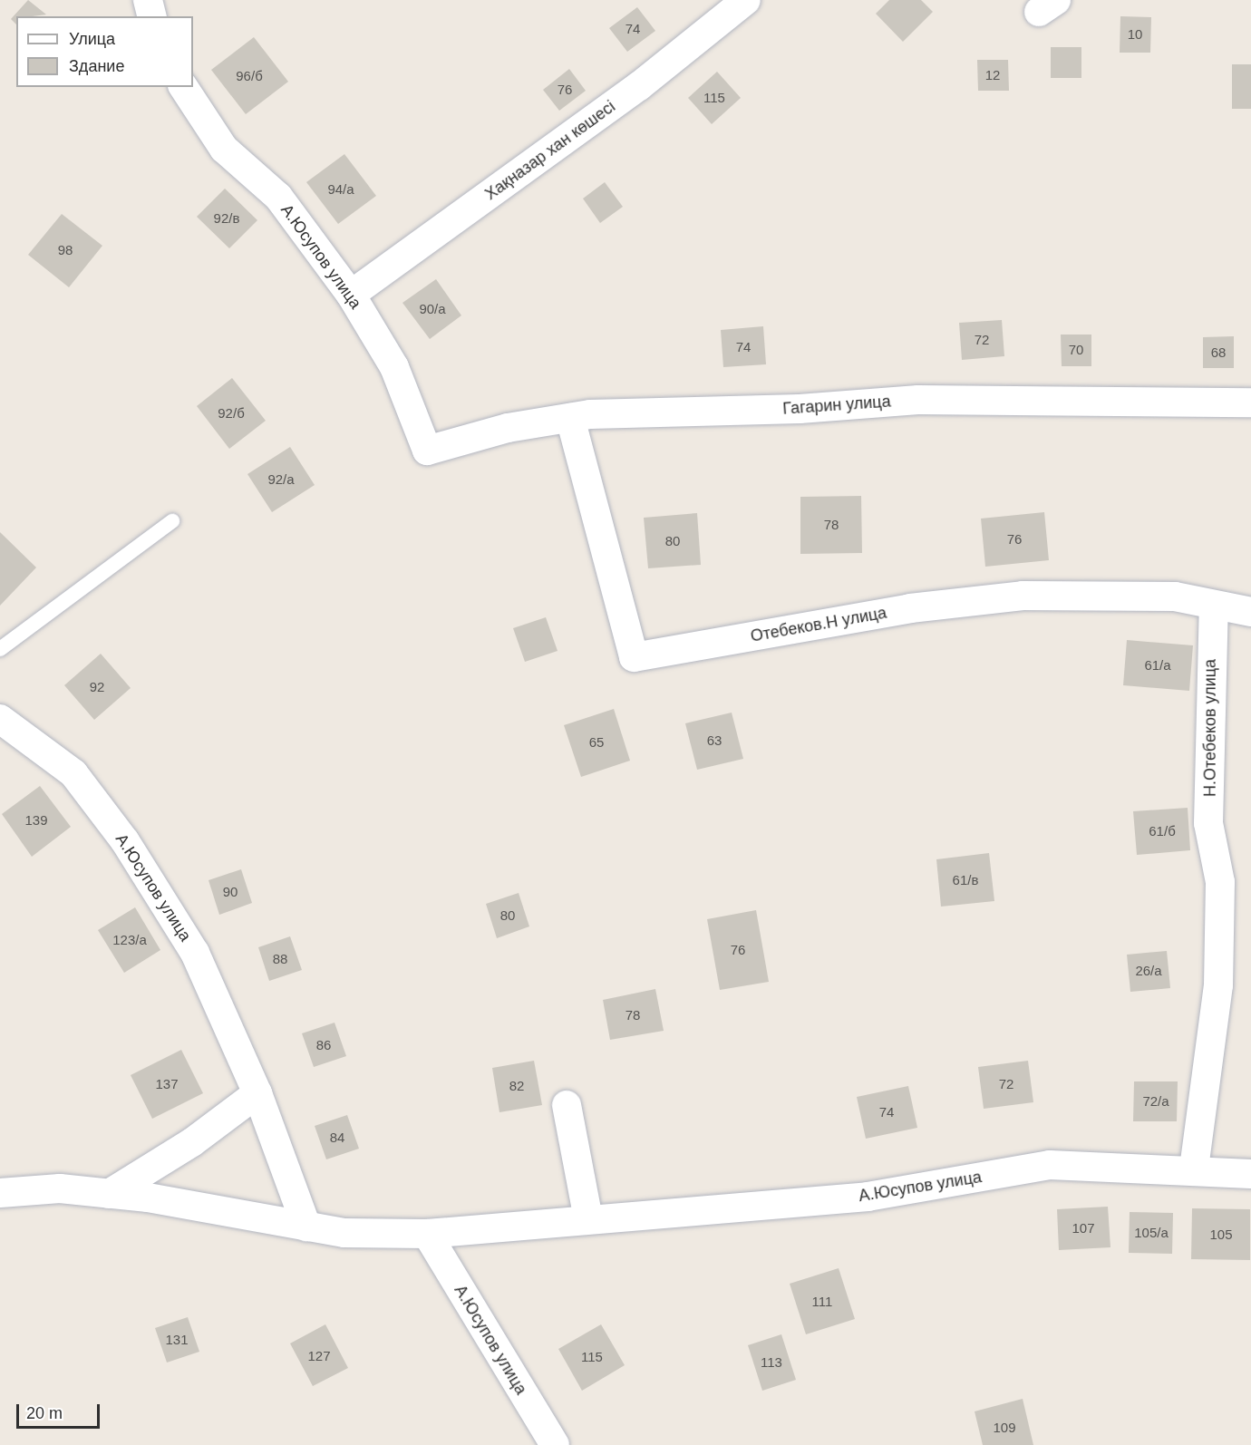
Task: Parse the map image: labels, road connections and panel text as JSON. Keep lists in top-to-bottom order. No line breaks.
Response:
{"streets":{"street":["Хақназар хан көшесі","А.Юсупов улица","Гагарин улица","Отебеков.Н улица","Н.Отебеков улица"]},"crossings":[["Хақназар хан көшесі","А.Юсупов улица"],["А.Юсупов улица","Гагарин улица"],["А.Юсупов улица","Н.Отебеков улица"],["Гагарин улица","Отебеков.Н улица"],["Отебеков.Н улица","Н.Отебеков улица"]],"house_numbers":["74","10","12","96/б","76","115","94/а","92/в","98","90/а","72","74","70","68","92/б","92/а","78","76","80","61/a","92","63","65","139","61/б","61/в","90","80","123/а","76","88","26/а","78","86","137","72","82","72/а","74","84","107","105/а","105","111","131","127","115","113","109"],"legend":["Улица","Здание"],"scale_bar":"20 m"}
